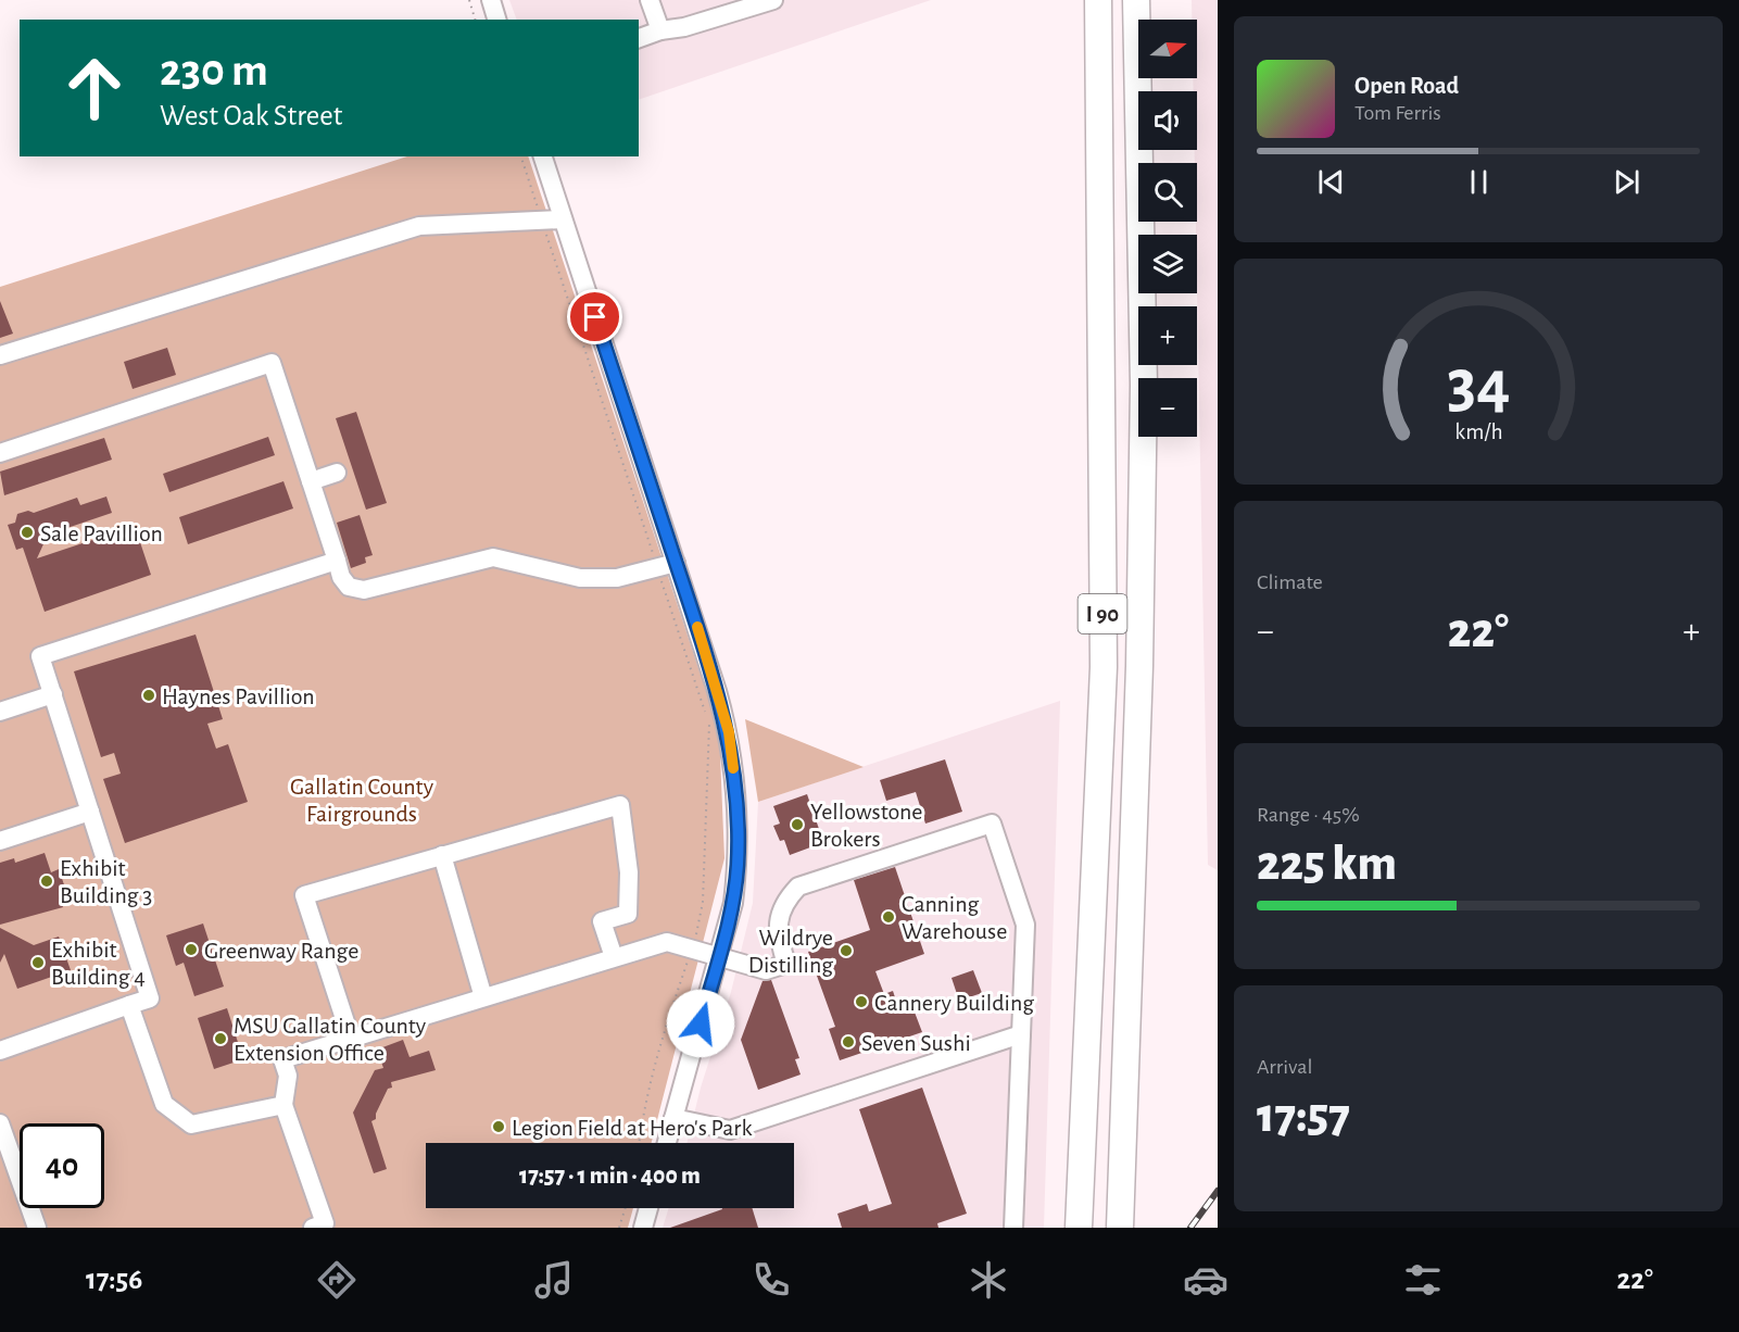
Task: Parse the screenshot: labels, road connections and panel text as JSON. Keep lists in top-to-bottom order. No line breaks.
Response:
{"streets":{"highway":["I 90"]},"parks":["Gallatin County Fairgrounds"],"places":["Sale Pavillion","Haynes Pavillion","Yellowstone Brokers","Exhibit Building 3","Canning Warehouse","Greenway Range","Wildrye Distilling","Exhibit Building 4","Cannery Building","MSU Gallatin County Extension Office","Seven Sushi","Legion Field at Hero's Park"],"north":"right","page":{"map_buttons":["+","−"],"turn":["230 m","West Oak Street"],"song":["Open Road","Tom Ferris"],"tile":["Climate",["Range · 45%","225 km"],["Arrival","17:57"]],"heat":["−","22°","+"],"limit":"40","trip":"17:57 · 1 min · 400 m","tabs":["17:56","22°"],"gauge":["34","km/h"]}}
